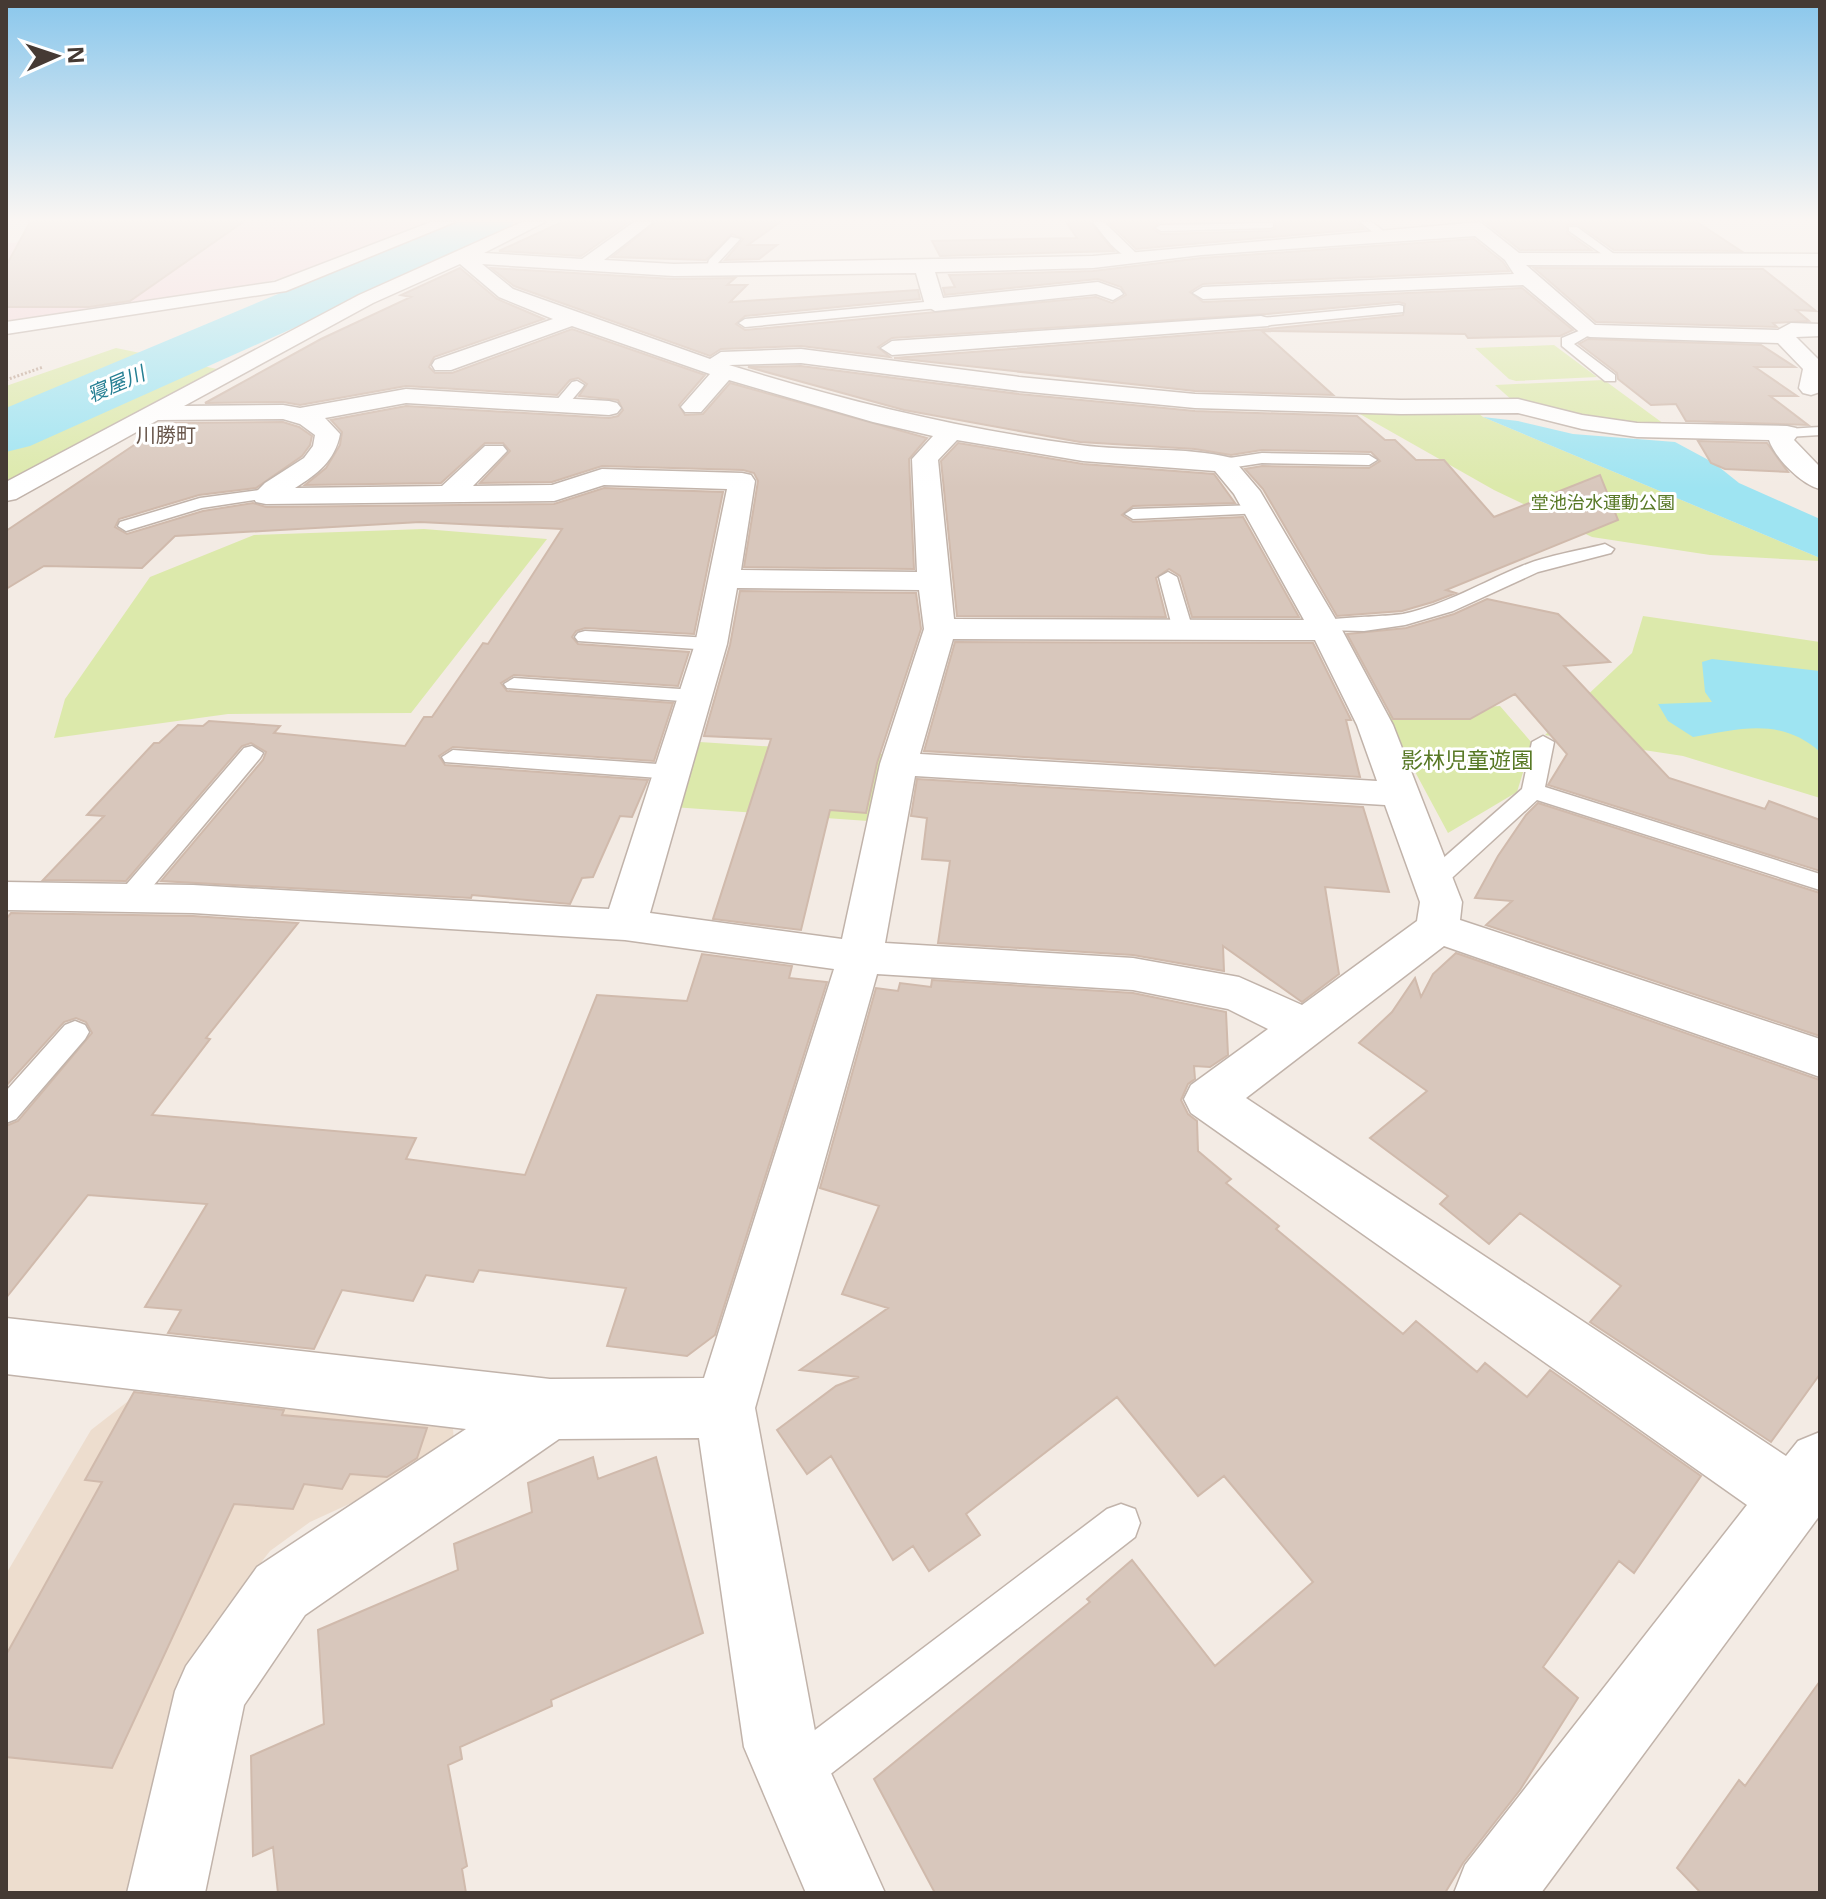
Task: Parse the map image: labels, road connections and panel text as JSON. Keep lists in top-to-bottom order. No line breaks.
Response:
{"districts":["川勝町"],"water":["寝屋川"],"parks":["堂池治水運動公園","影林児童遊園"],"north":"right"}
